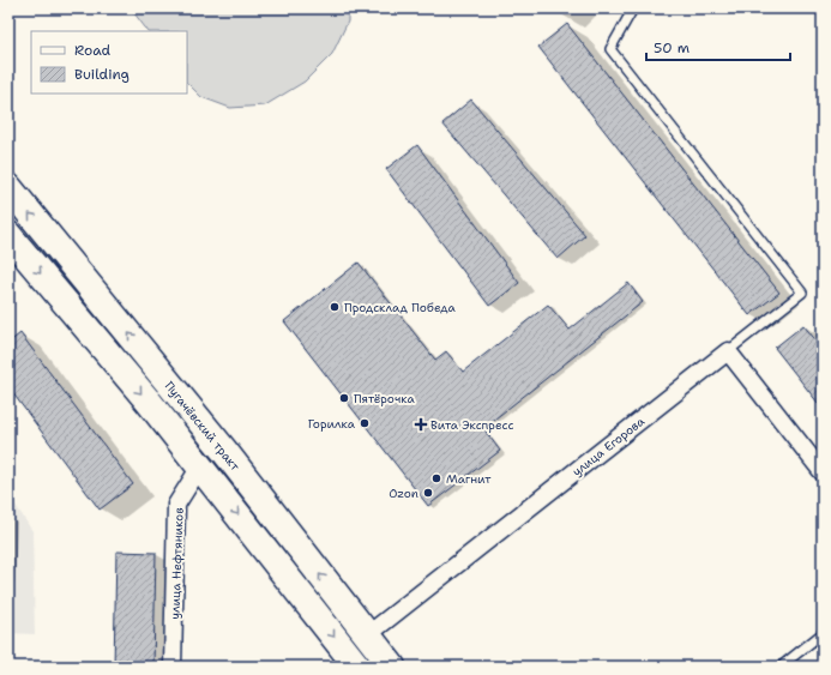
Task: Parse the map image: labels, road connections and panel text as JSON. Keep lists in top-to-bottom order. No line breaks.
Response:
{"streets":{"main road":["Пугачёвский тракт"],"street":["улица Егорова","улица Нефтяников"]},"crossings":[["Пугачёвский тракт","улица Егорова"]],"places":{"other":["Продсклад Победа","Пятёрочка","Горилка","Магнит","Ozon"],"health":["Вита Экспресс"]},"legend":["Road","Building"],"scale_bar":"50 m"}
